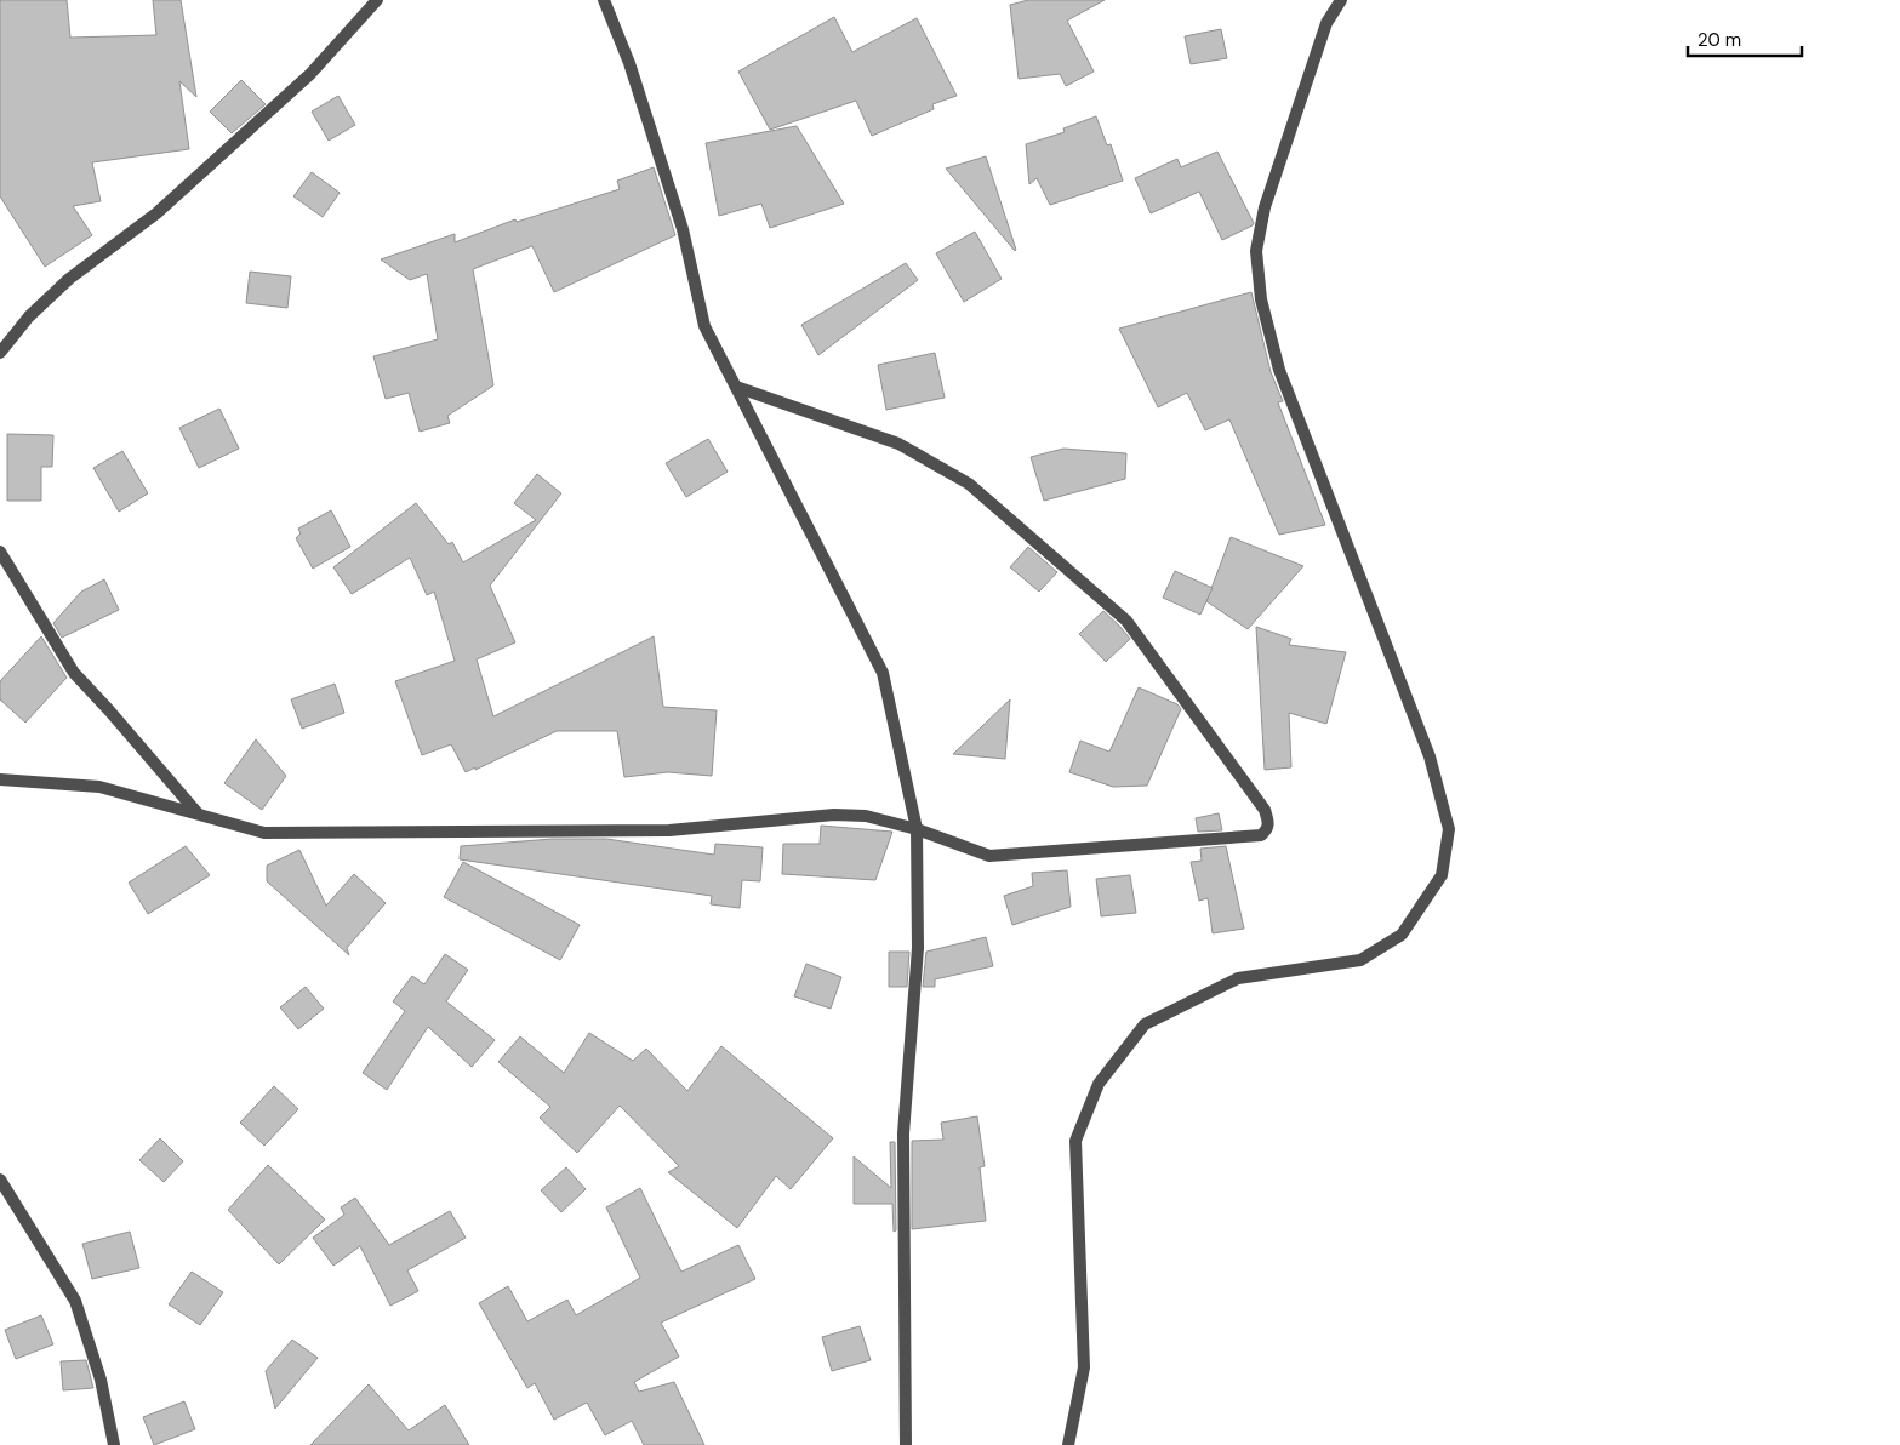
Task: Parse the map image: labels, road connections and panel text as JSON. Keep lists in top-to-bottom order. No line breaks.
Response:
{"scale_bar":"20 m"}
